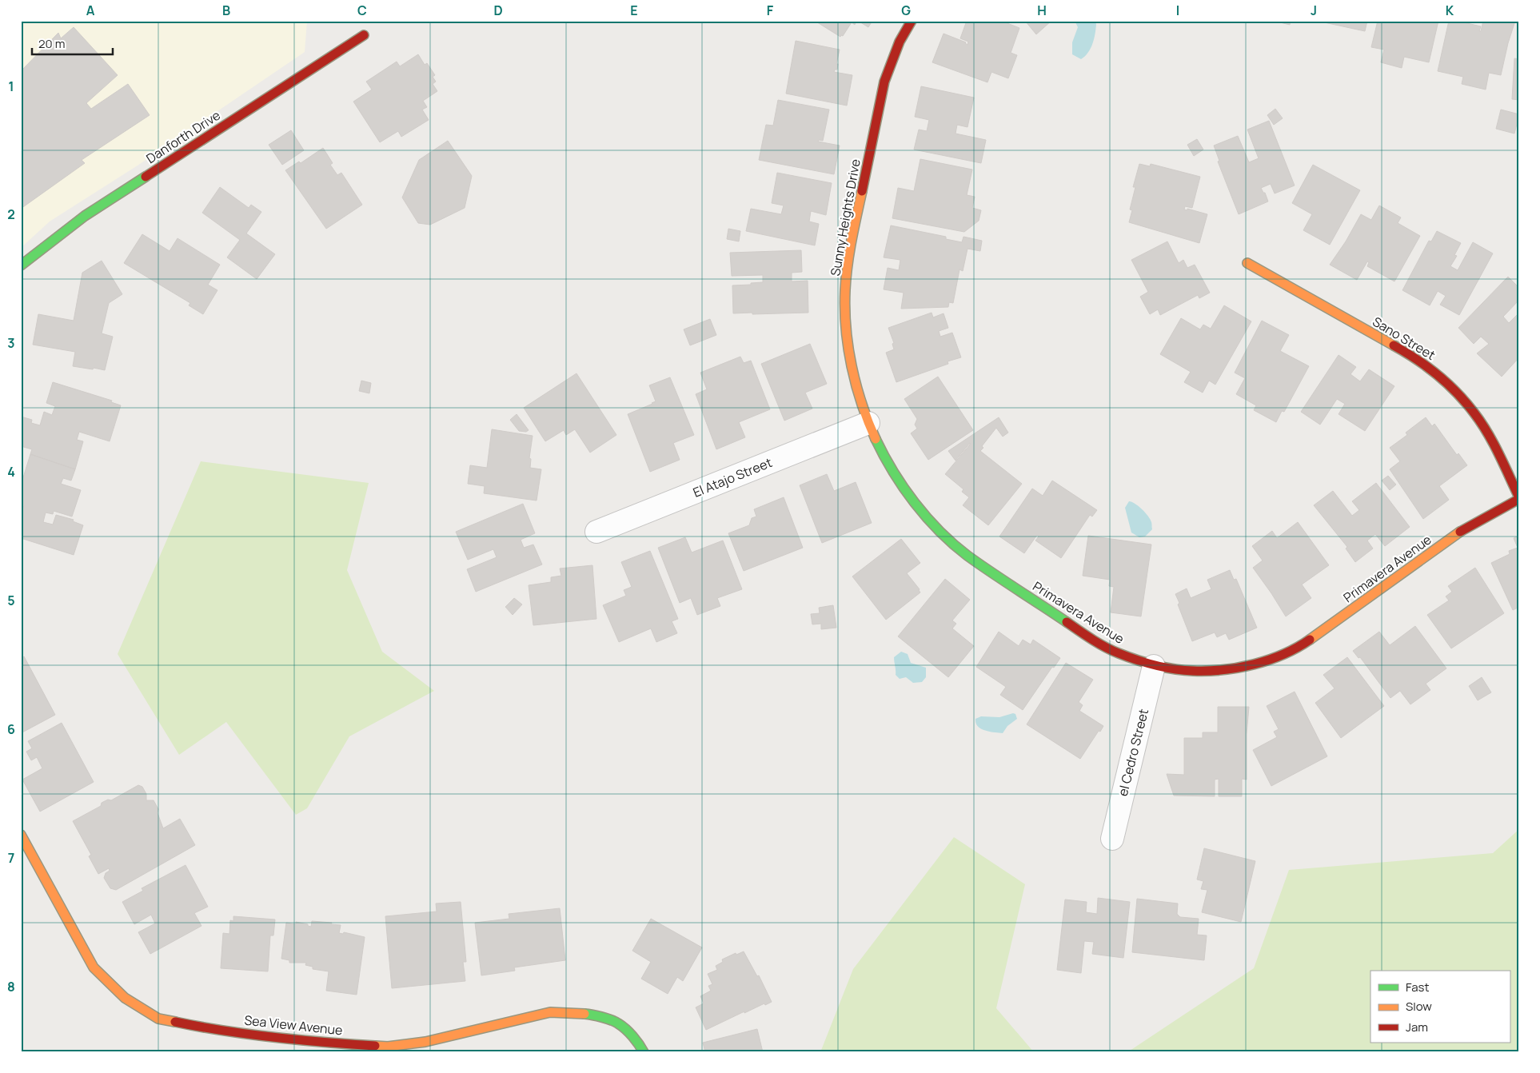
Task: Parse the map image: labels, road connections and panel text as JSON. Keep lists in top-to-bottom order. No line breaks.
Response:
{"streets":{"street":["Danforth Drive","Sunny Heights Drive","Sano Street","El Atajo Street","Primavera Avenue","el Cedro Street","Sea View Avenue"]},"crossings":[["Sunny Heights Drive","El Atajo Street"],["Sunny Heights Drive","Primavera Avenue"],["Sano Street","Primavera Avenue"],["El Atajo Street","Primavera Avenue"],["Primavera Avenue","el Cedro Street"]],"legend":["Fast","Slow","Jam"],"scale_bar":"20 m","grid":{"columns":["A","B","C","D","E","F","G","H","I","J","K"],"rows":["1","2","3","4","5","6","7","8"]}}
